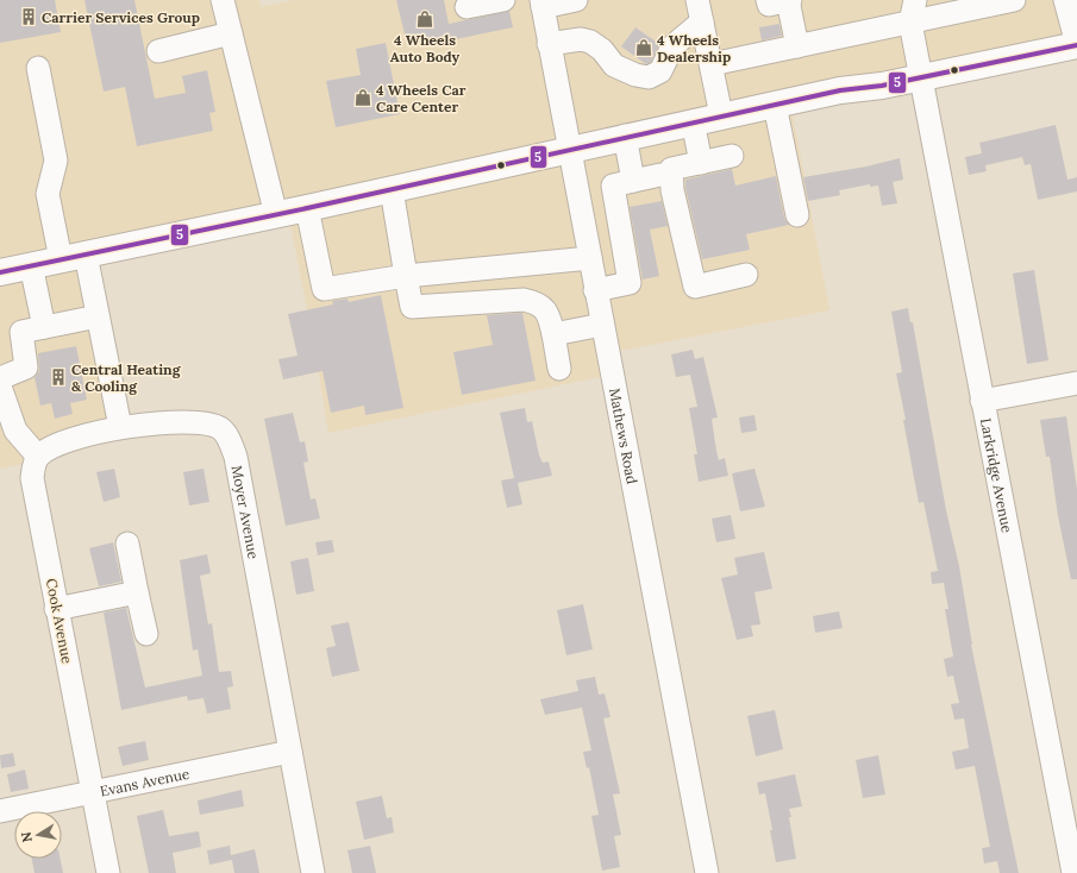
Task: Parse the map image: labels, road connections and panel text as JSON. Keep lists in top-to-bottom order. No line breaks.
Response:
{"streets":{"street":["Mathews Road","Larkridge Avenue","Moyer Avenue","Cook Avenue","Evans Avenue"]},"crossings":[["Moyer Avenue","Evans Avenue"],["Cook Avenue","Evans Avenue"]],"places":{"building":["Carrier Services Group","Central Heating & Cooling"],"shop":["4 Wheels Auto Body","4 Wheels Dealership","4 Wheels Car Care Center"]},"lines":["transit line 5"],"north":"left"}
